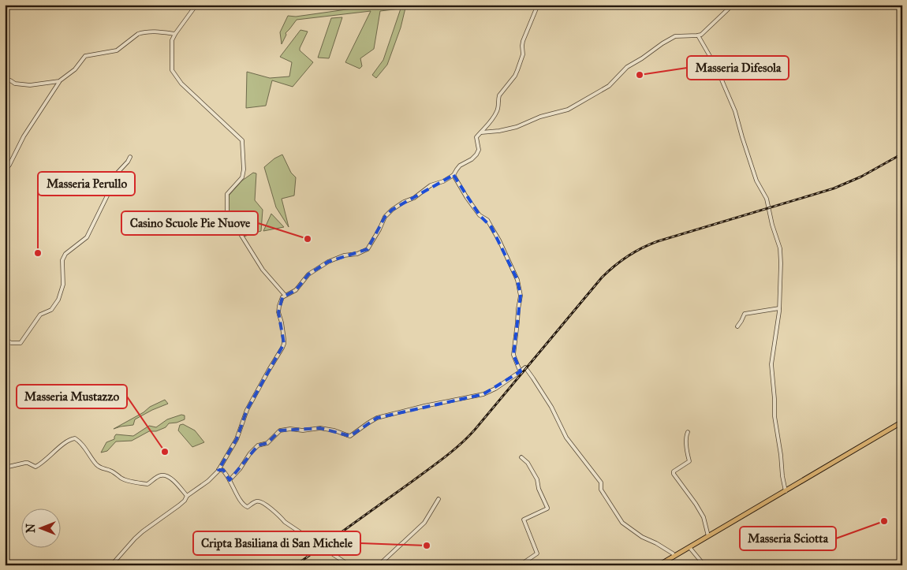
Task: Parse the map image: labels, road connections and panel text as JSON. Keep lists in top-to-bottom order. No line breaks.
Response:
{"places":["Masseria Difesola","Casino Scuole Pie Nuove","Masseria Perullo","Masseria Mustazzo","Masseria Sciotta","Cripta Basiliana di San Michele"],"north":"left"}
